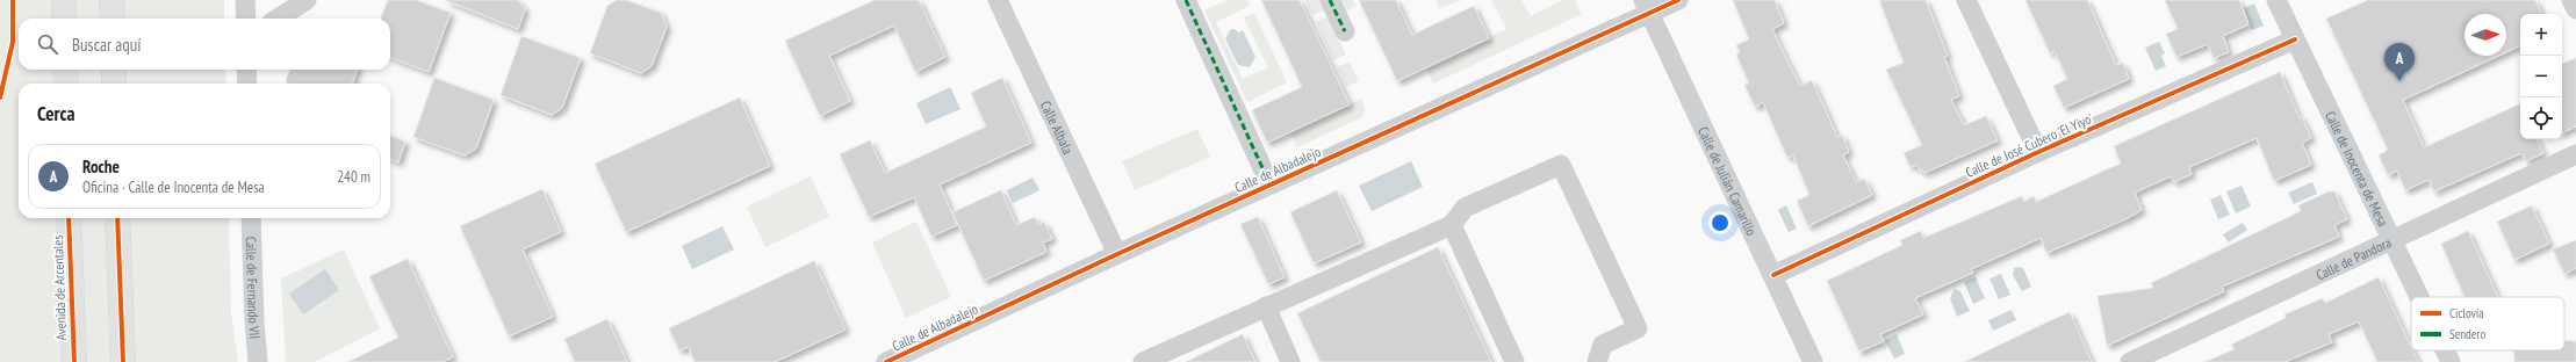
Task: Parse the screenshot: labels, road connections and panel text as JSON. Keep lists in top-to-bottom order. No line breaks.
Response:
{"streets":{"main road":["Avenida de Arcentales"],"street":["Calle Albala","Calle de José Cubero 'El Yiyo'","Calle de Inocenta de Mesa","Calle de Albadalejo","Calle de Julián Camarillo","Calle de Pandora","Calle de Fernando VII"]},"crossings":[["Calle Albala","Calle de Albadalejo"],["Calle de José Cubero 'El Yiyo'","Calle de Inocenta de Mesa"],["Calle de José Cubero 'El Yiyo'","Calle de Julián Camarillo"],["Calle de Inocenta de Mesa","Calle de Pandora"],["Calle de Albadalejo","Calle de Julián Camarillo"]],"legend":["Ciclovía","Sendero"],"north":"right","page":{"map_buttons":["+","−"],"search":"Buscar aquí","pins":"A","heading":"Cerca","list":[{"mark":"A","name":"Roche","note":"Oficina · Calle de Inocenta de Mesa","value":"240 m"}]}}
